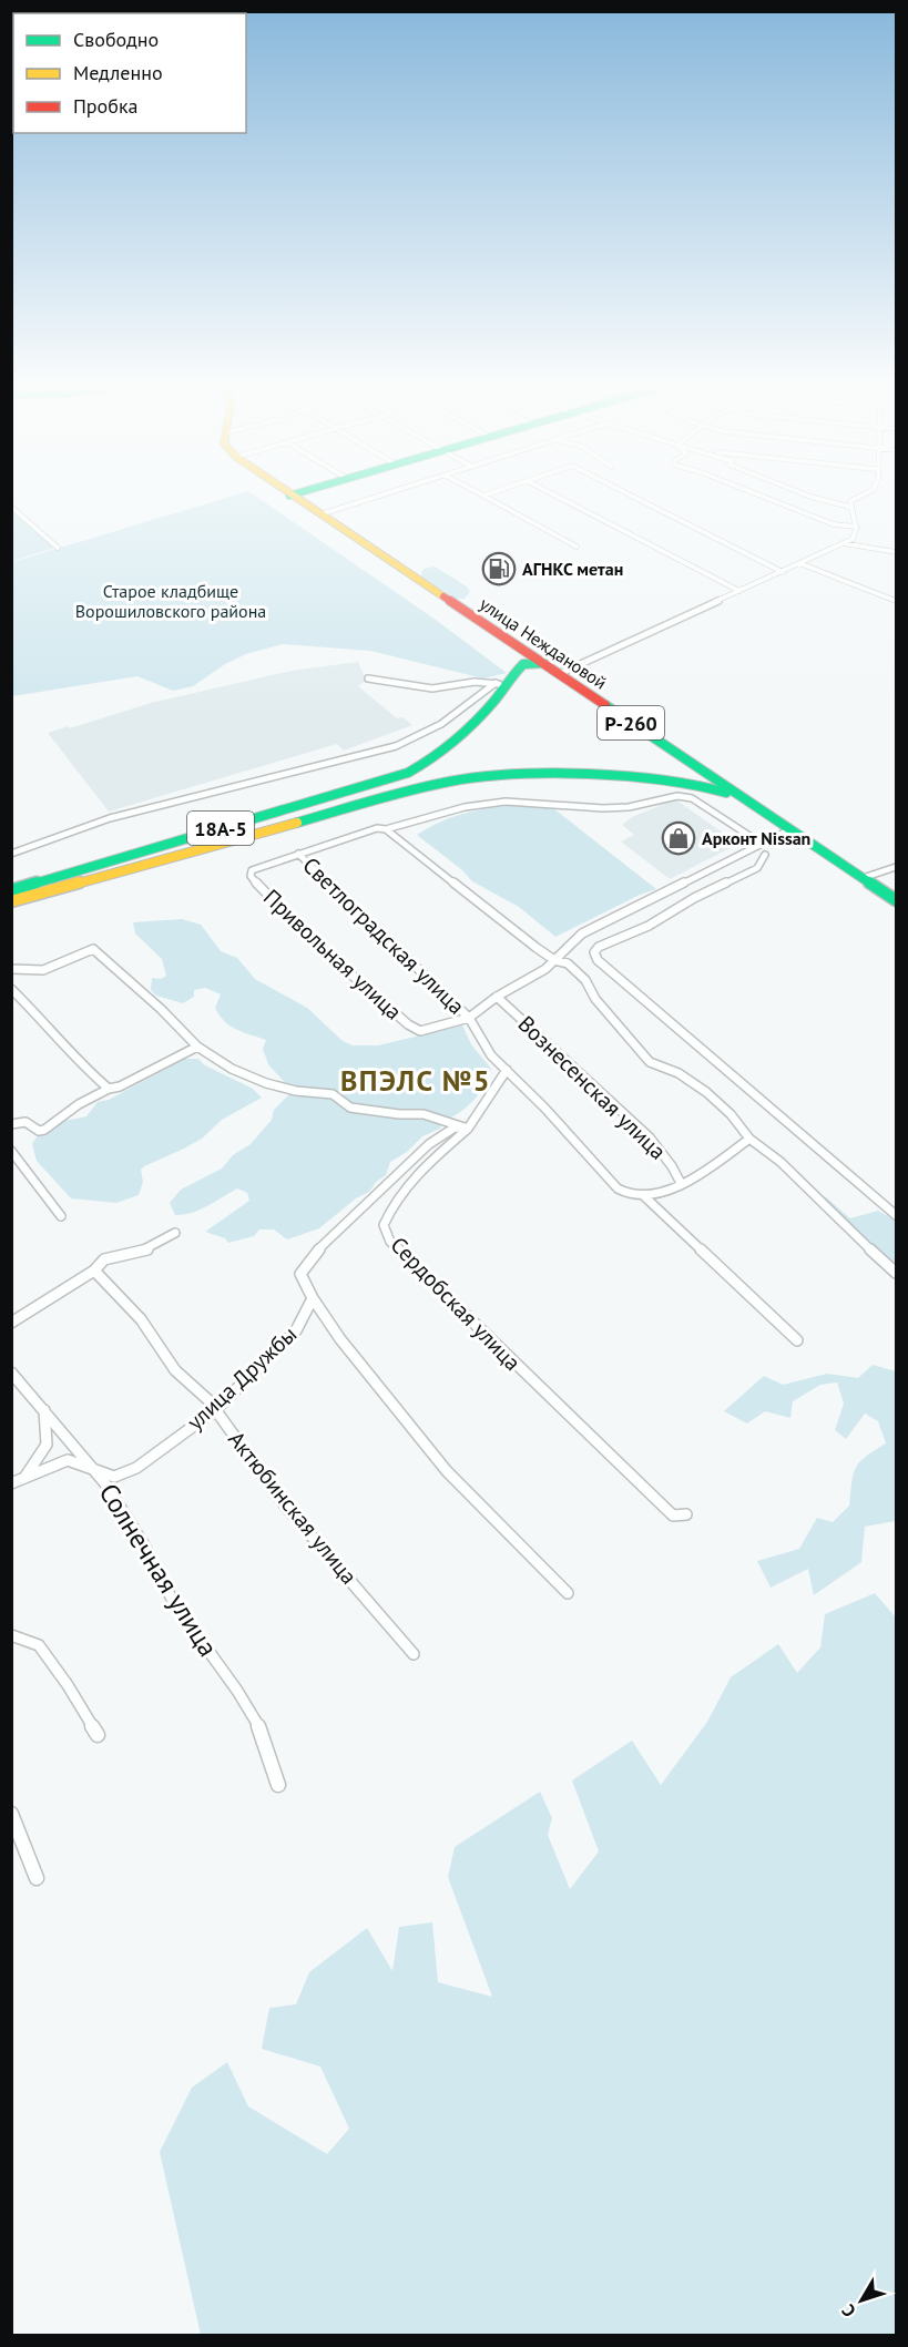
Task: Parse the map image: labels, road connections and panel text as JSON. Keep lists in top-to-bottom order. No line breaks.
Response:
{"streets":{"main road":["улица Неждановой","Р-260","18А-5"],"street":["Светлоградская улица","Привольная улица","Вознесенская улица","Сердобская улица","улица Дружбы","Актюбинская улица","Солнечная улица"]},"crossings":[["улица Неждановой","18А-5"],["Светлоградская улица","Привольная улица"],["улица Дружбы","Актюбинская улица"],["улица Дружбы","Солнечная улица"]],"districts":["ВПЭЛС №5"],"parks":["Старое кладбище Ворошиловского района"],"places":{"fuel station":["АГНКС метан"],"shop":["Арконт Nissan"]},"legend":["Свободно","Медленно","Пробка"],"north":"bottom left"}
